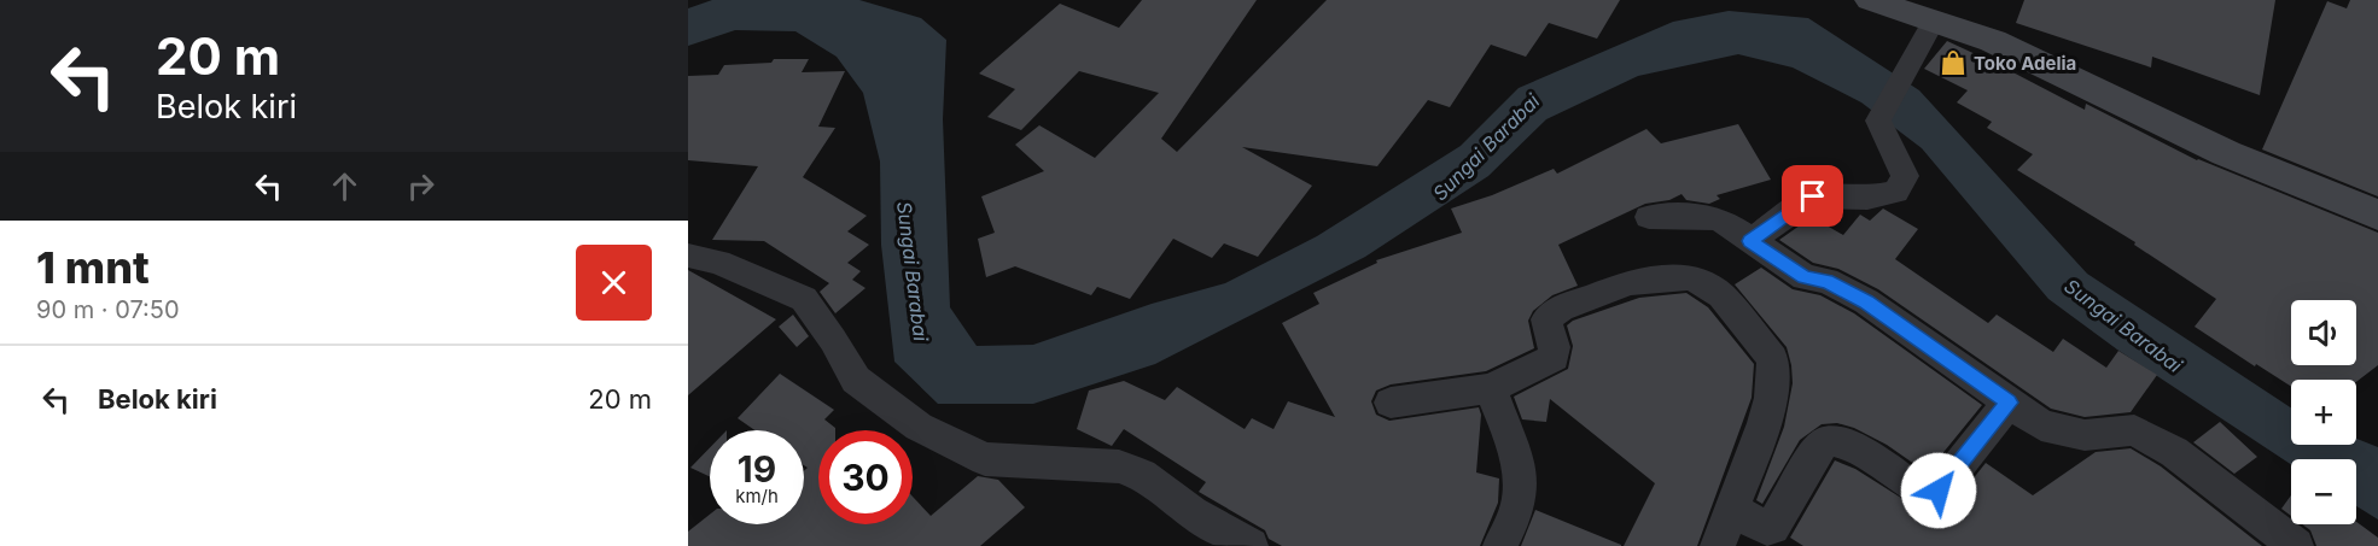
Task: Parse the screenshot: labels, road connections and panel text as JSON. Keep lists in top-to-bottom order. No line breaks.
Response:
{"water":["Sungai Barabai"],"places":{"shop":["Toko Adelia"]},"page":{"turn":["20 m","Belok kiri"],"heading":["1 mnt","90 m · 07:50"],"map_buttons":["+","−"],"list":[{"name":"Belok kiri","value":"20 m"}],"speed":"19 km/h","limit":"30"}}
